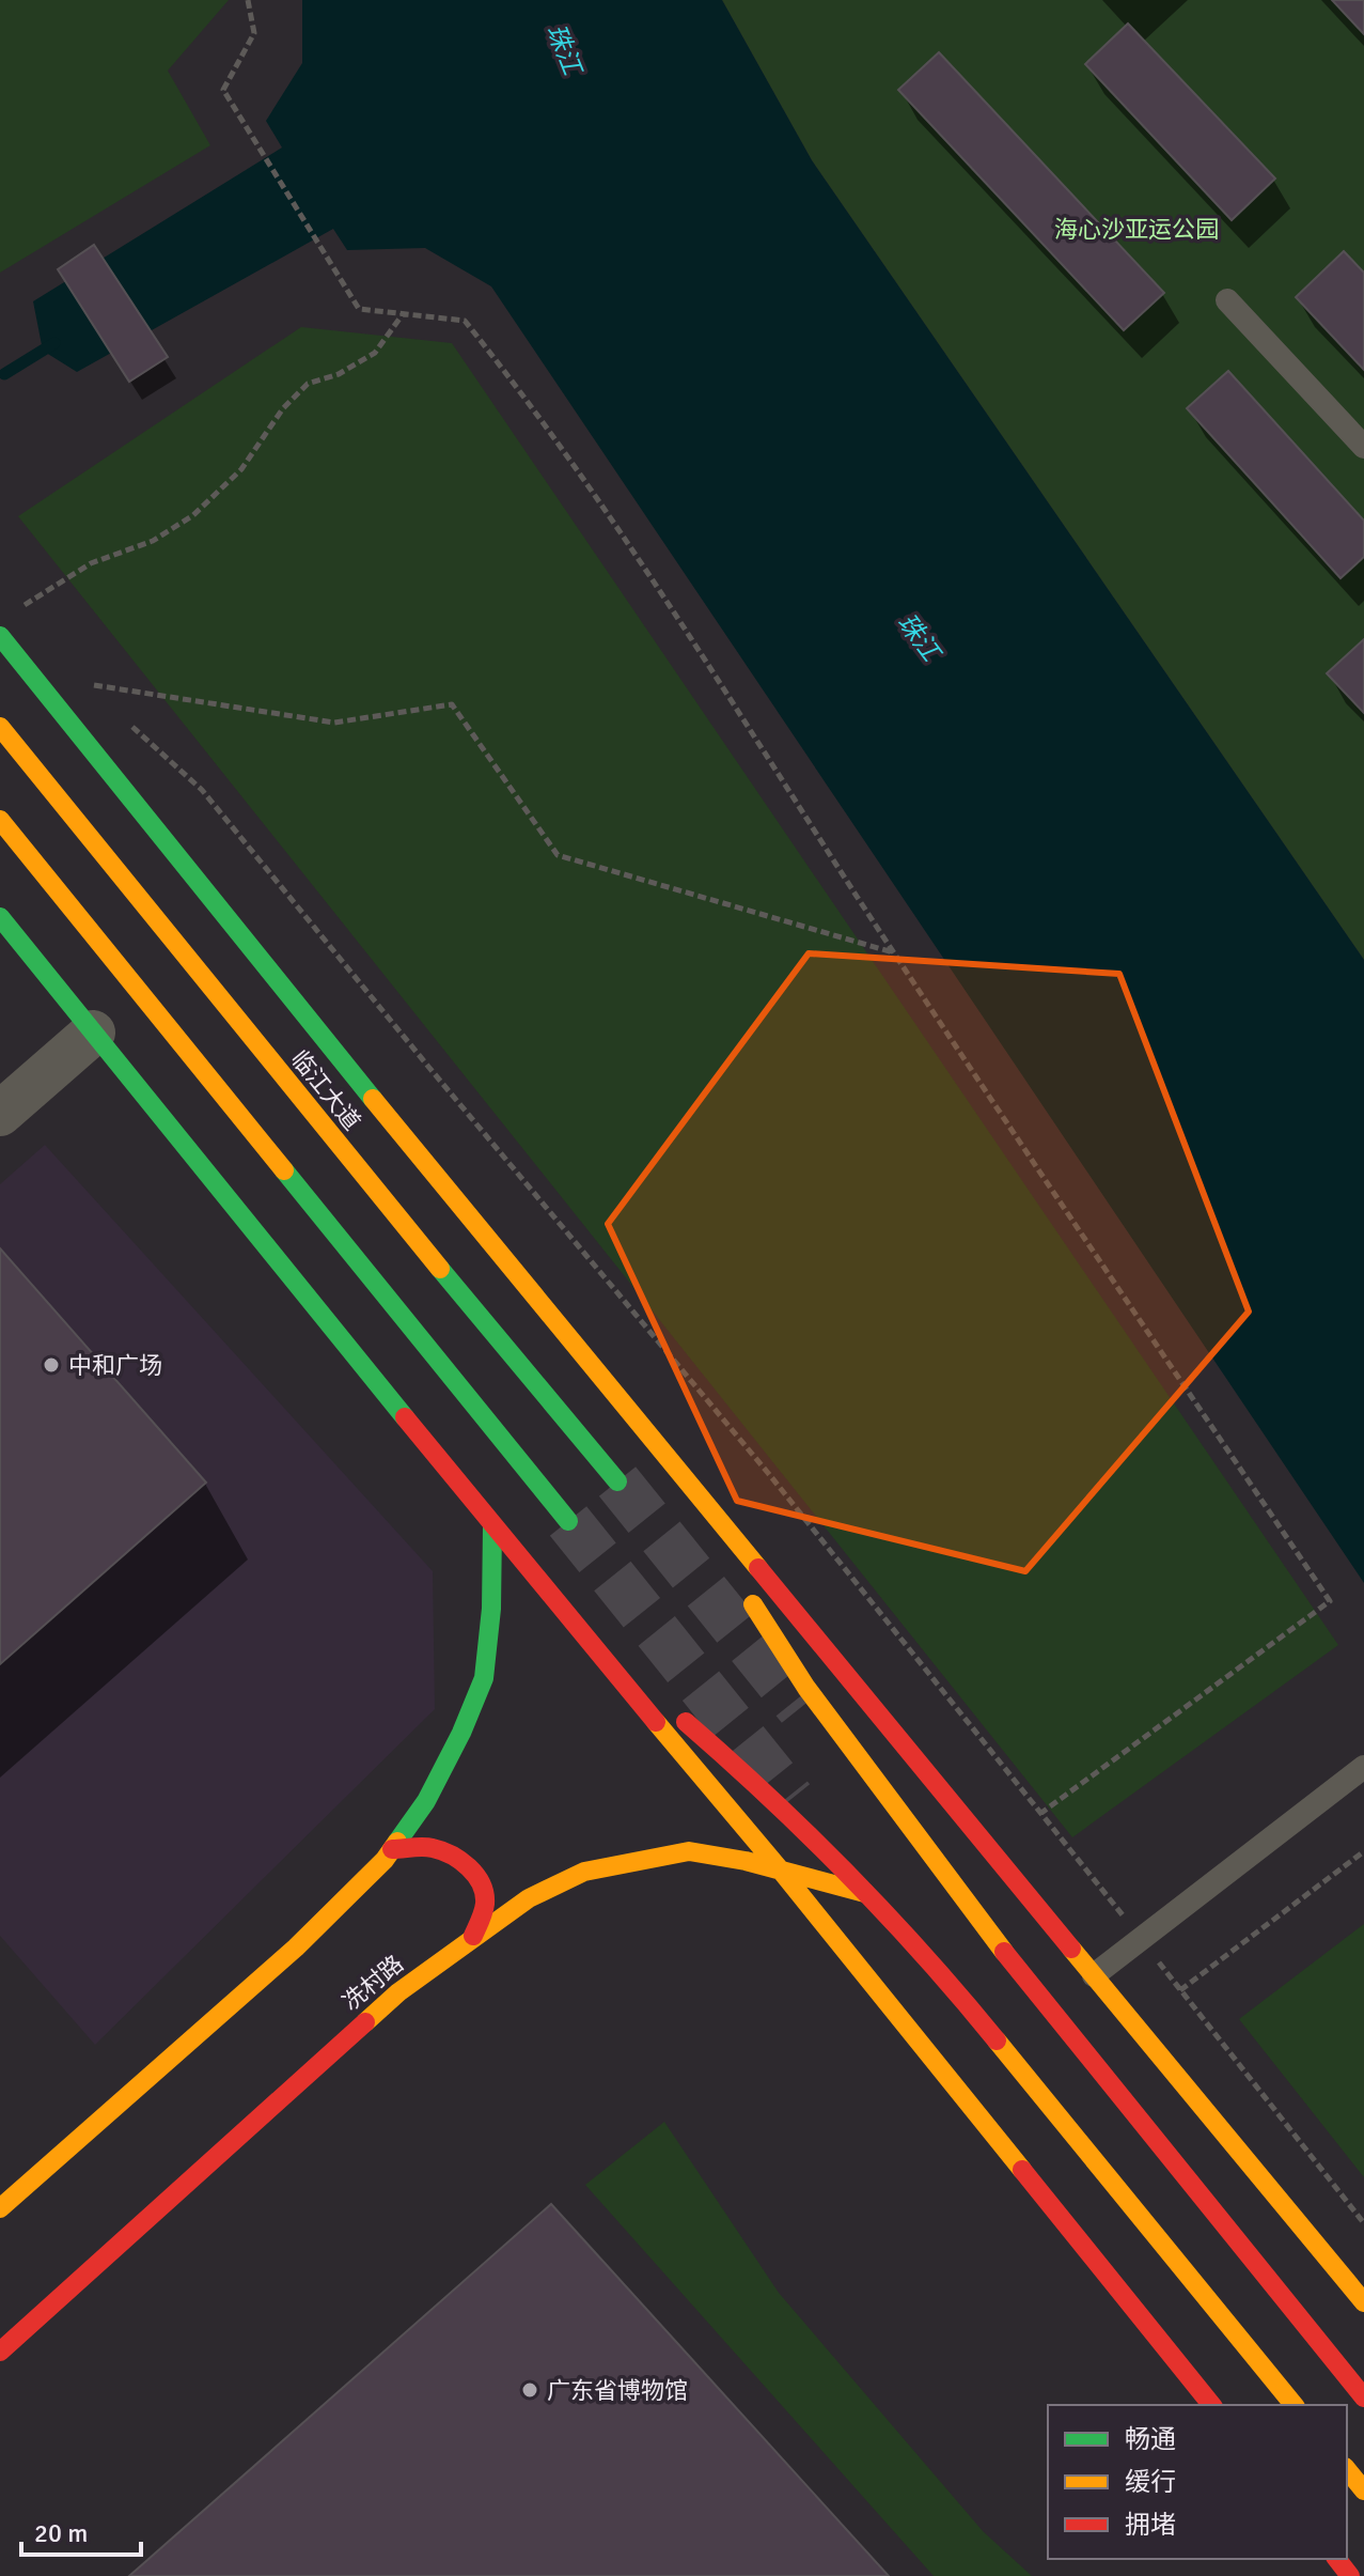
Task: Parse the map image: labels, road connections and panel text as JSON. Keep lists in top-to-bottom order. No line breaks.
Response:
{"streets":{"main road":["临江大道","冼村路"]},"water":["珠江"],"parks":["海心沙亚运公园"],"places":["中和广场","广东省博物馆"],"legend":["畅通","缓行","拥堵"],"scale_bar":"20 m"}
